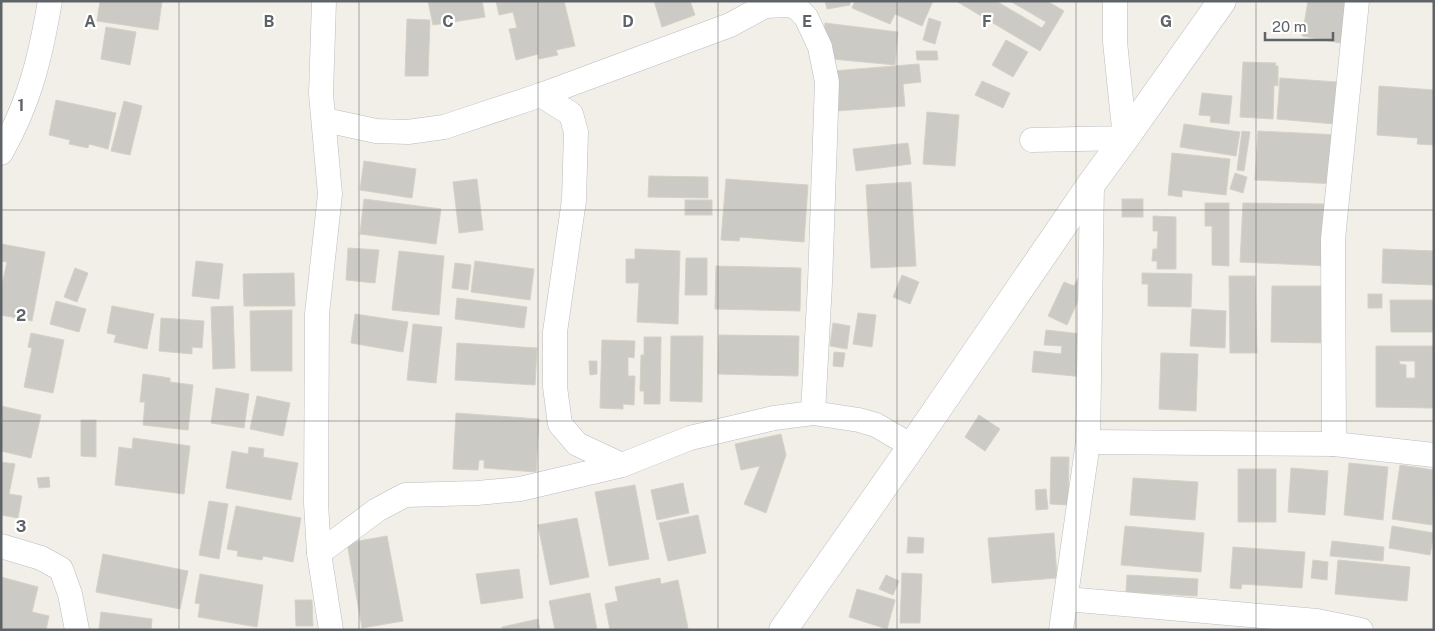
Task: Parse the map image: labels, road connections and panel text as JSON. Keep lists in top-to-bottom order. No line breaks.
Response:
{"scale_bar":"20 m","grid":{"columns":["A","B","C","D","E","F","G"],"rows":["1","2","3"]}}
